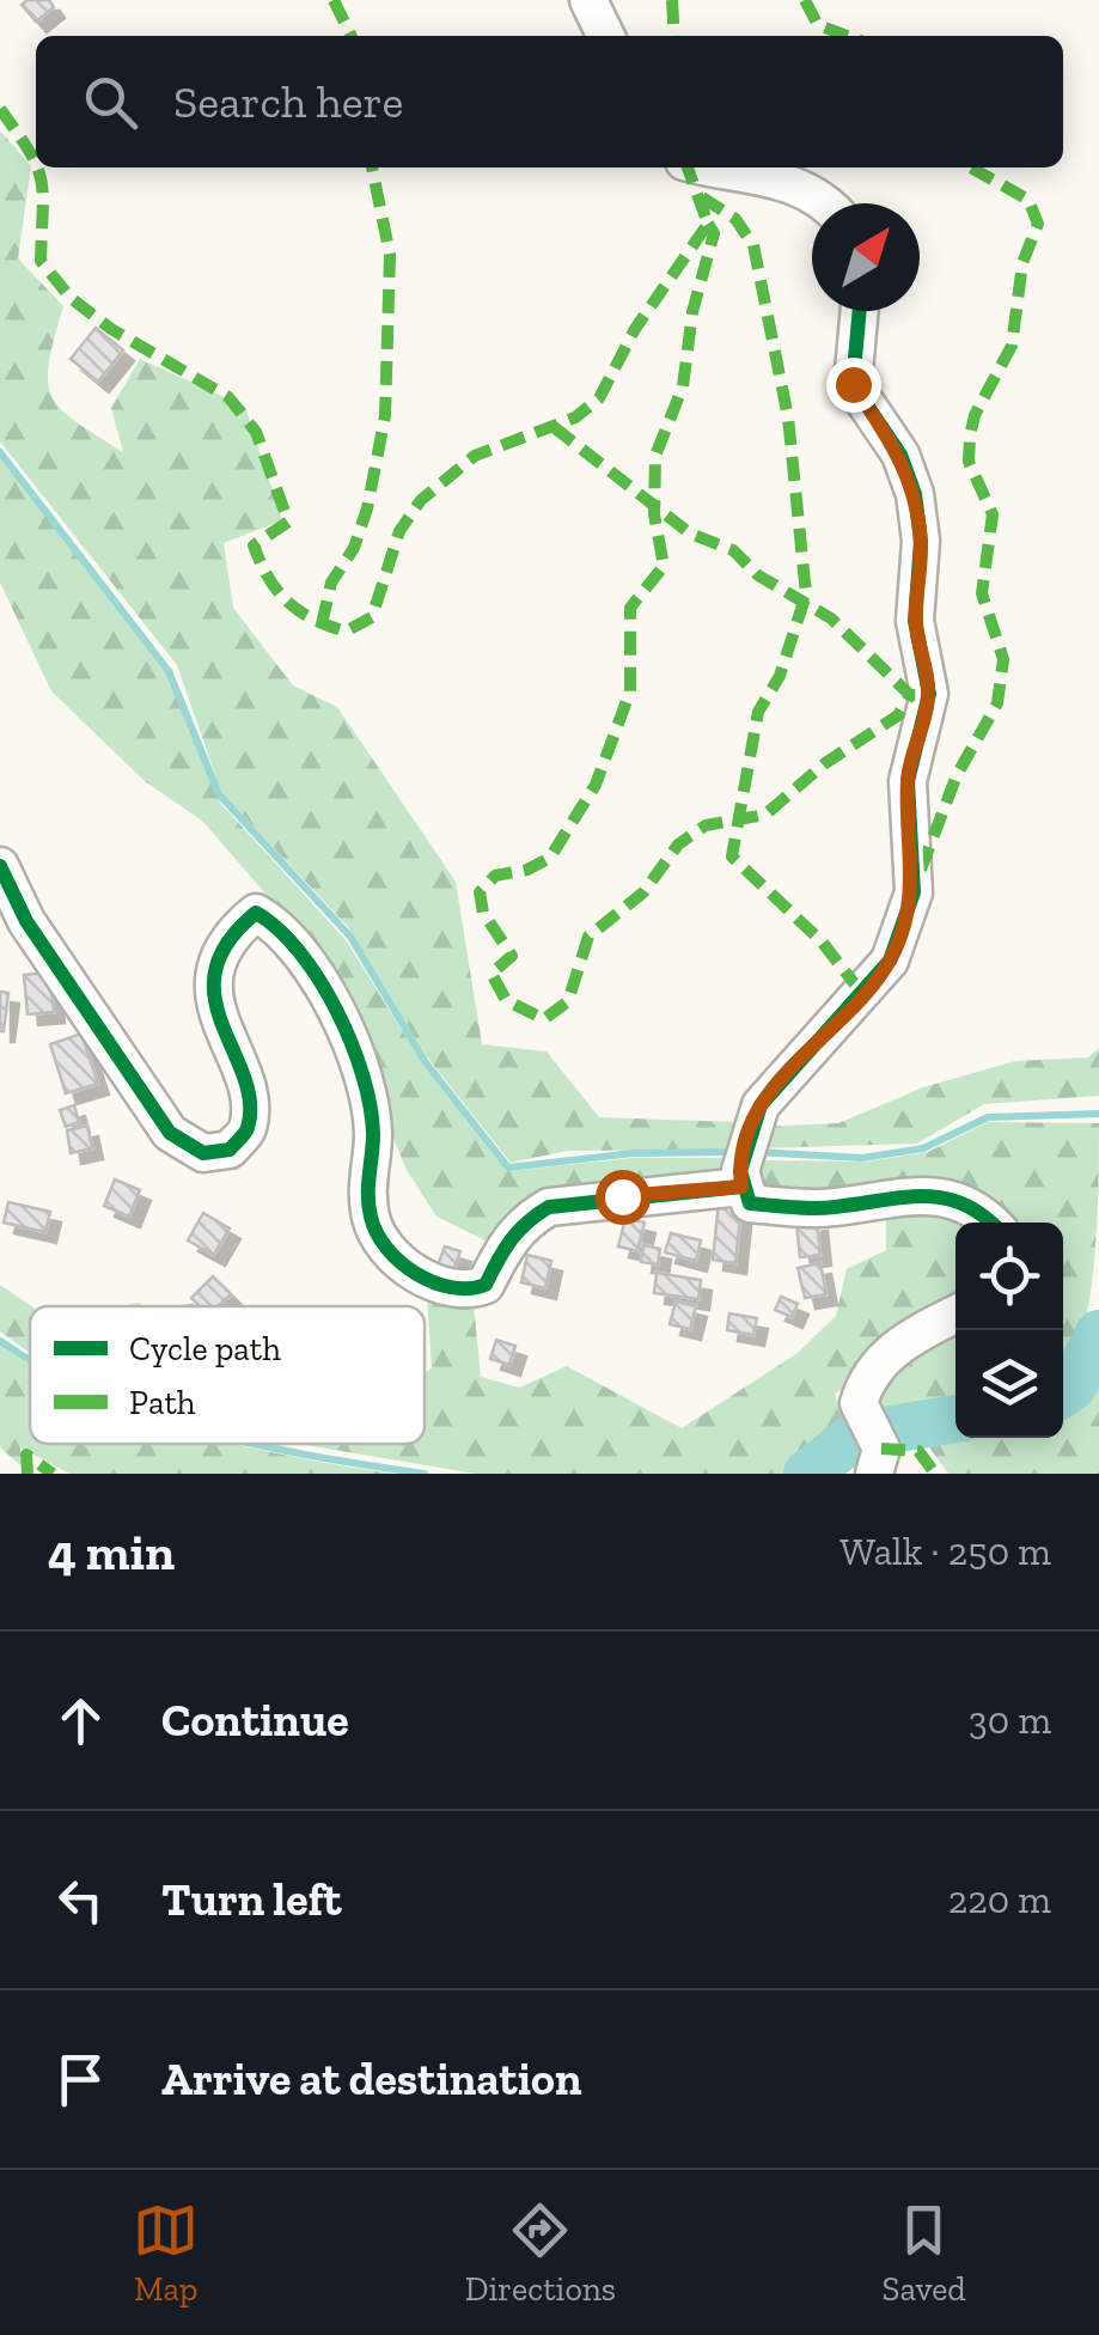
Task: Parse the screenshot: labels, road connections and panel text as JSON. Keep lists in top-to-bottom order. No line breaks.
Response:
{"legend":["Cycle path","Path"],"north":"top right","page":{"search":"Search here","heading":["4 min","Walk · 250 m"],"list":[["Continue","30 m"],["Turn left","220 m"],"Arrive at destination"],"nav":["Map","Directions","Saved"]}}
